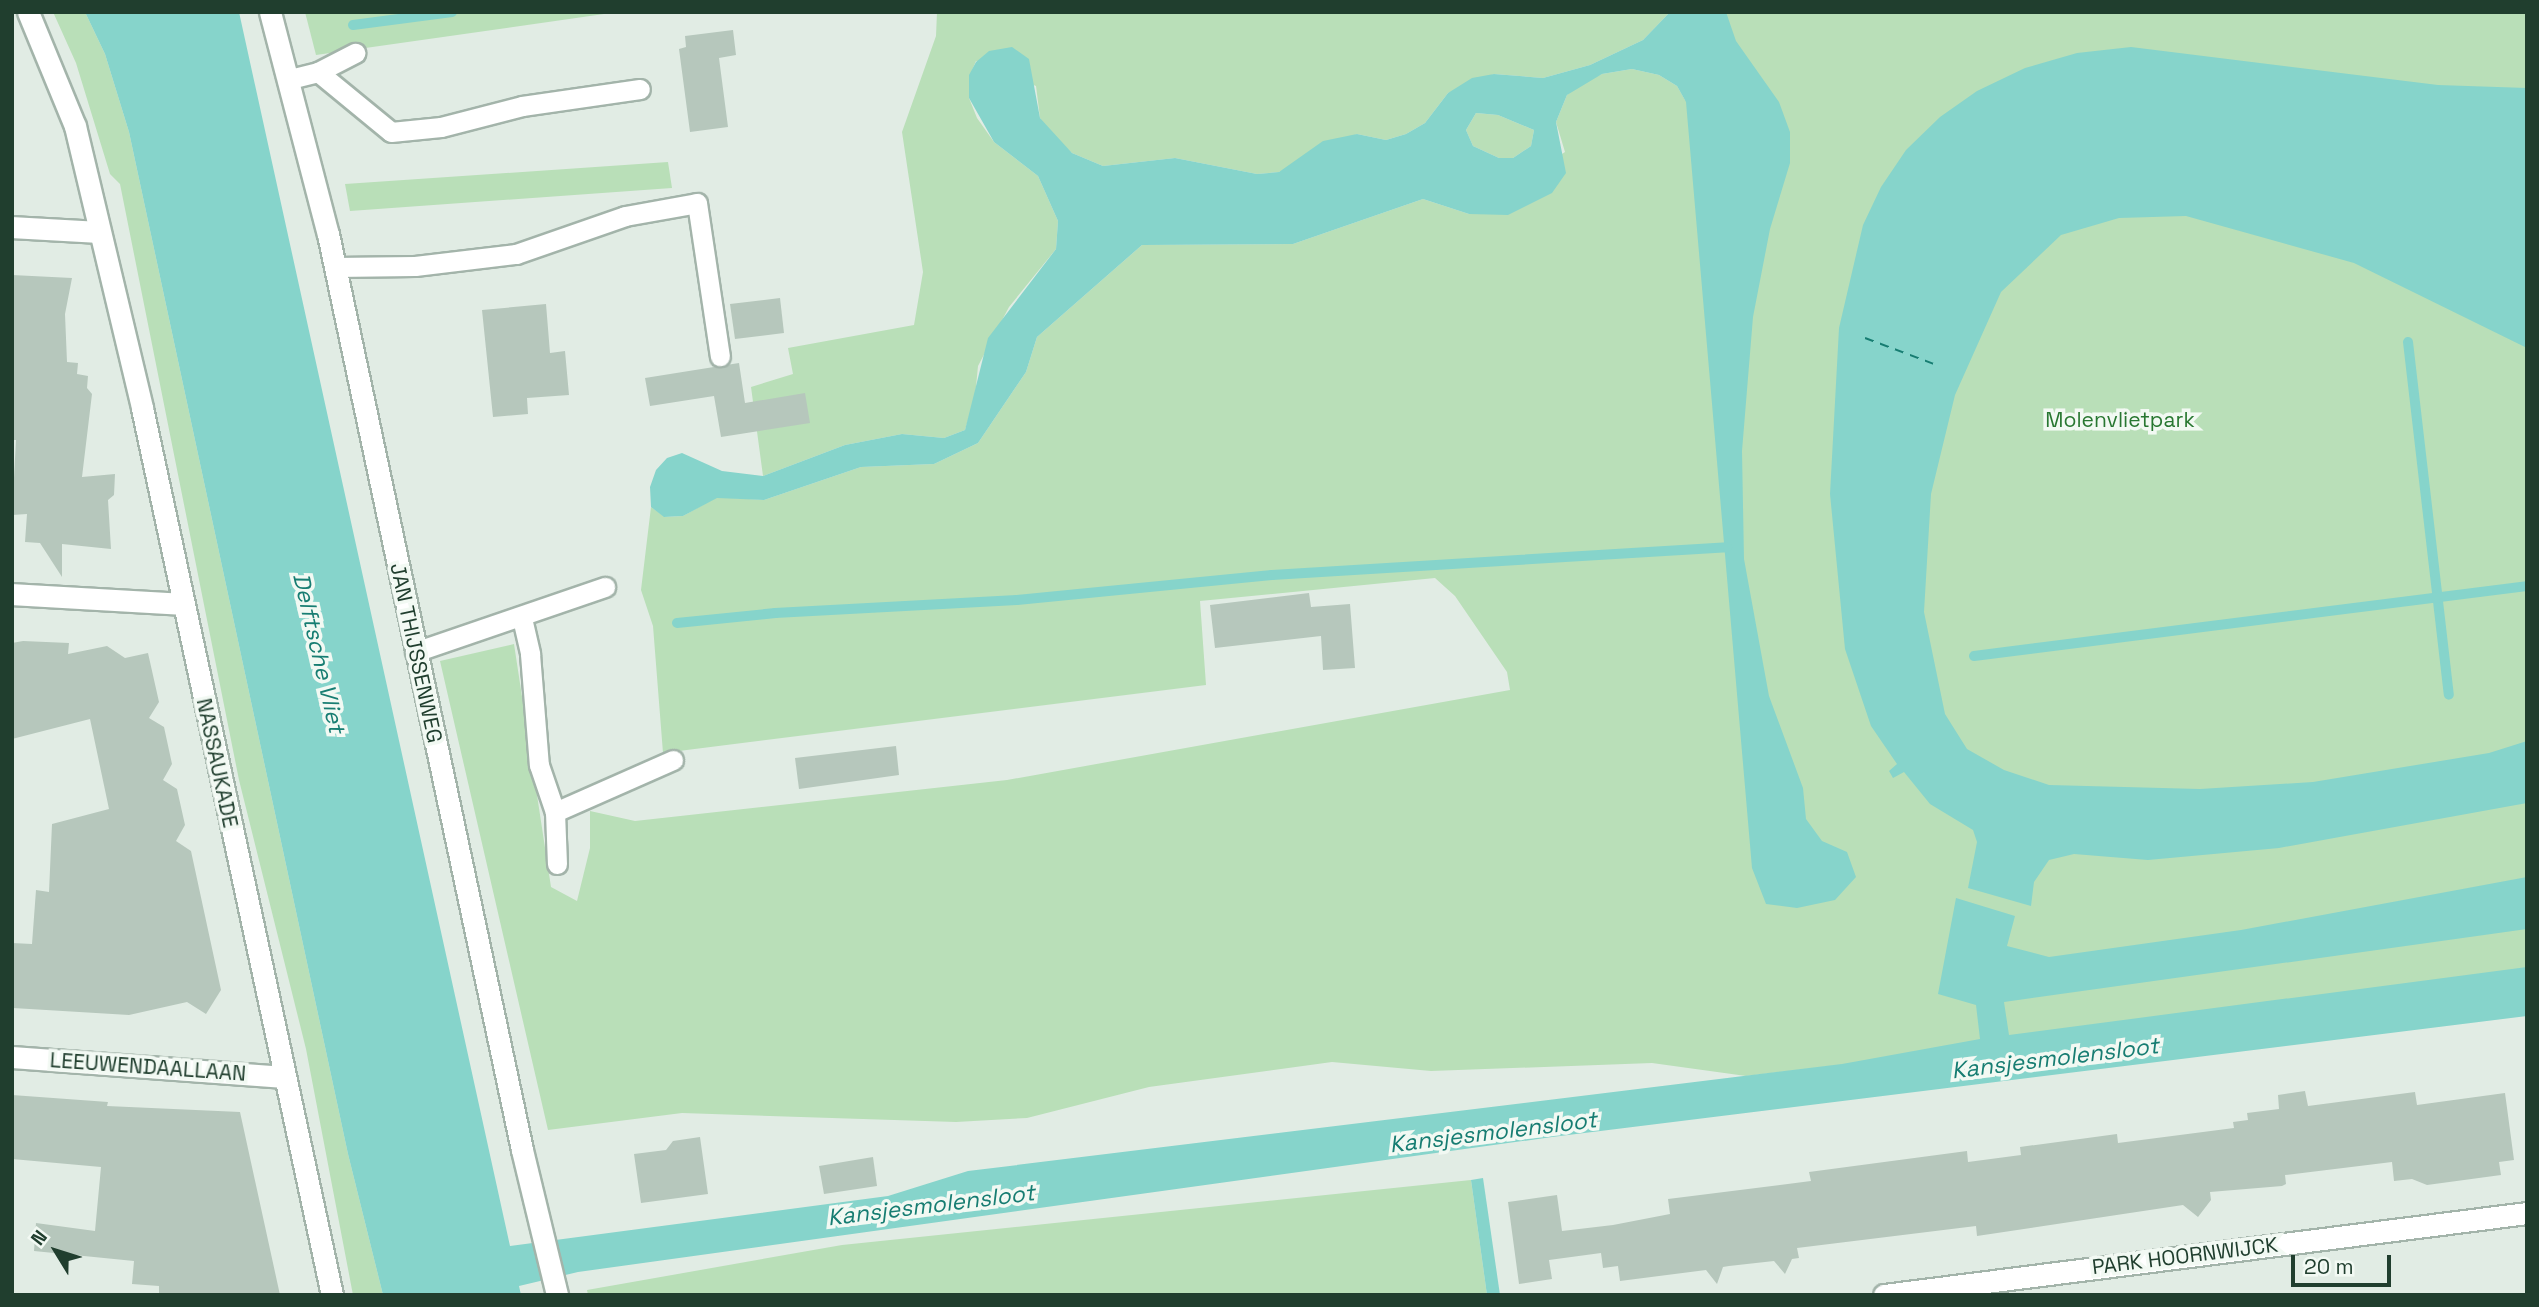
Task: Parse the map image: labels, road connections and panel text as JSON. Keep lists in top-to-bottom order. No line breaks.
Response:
{"streets":{"street":["JAN THIJSSENWEG","NASSAUKADE","LEEUWENDAALLAAN","PARK HOORNWIJCK"]},"crossings":[["NASSAUKADE","LEEUWENDAALLAAN"]],"water":["Delftsche Vliet","Kansjesmolensloot"],"parks":["Molenvlietpark"],"scale_bar":"20 m","north":"top left"}
